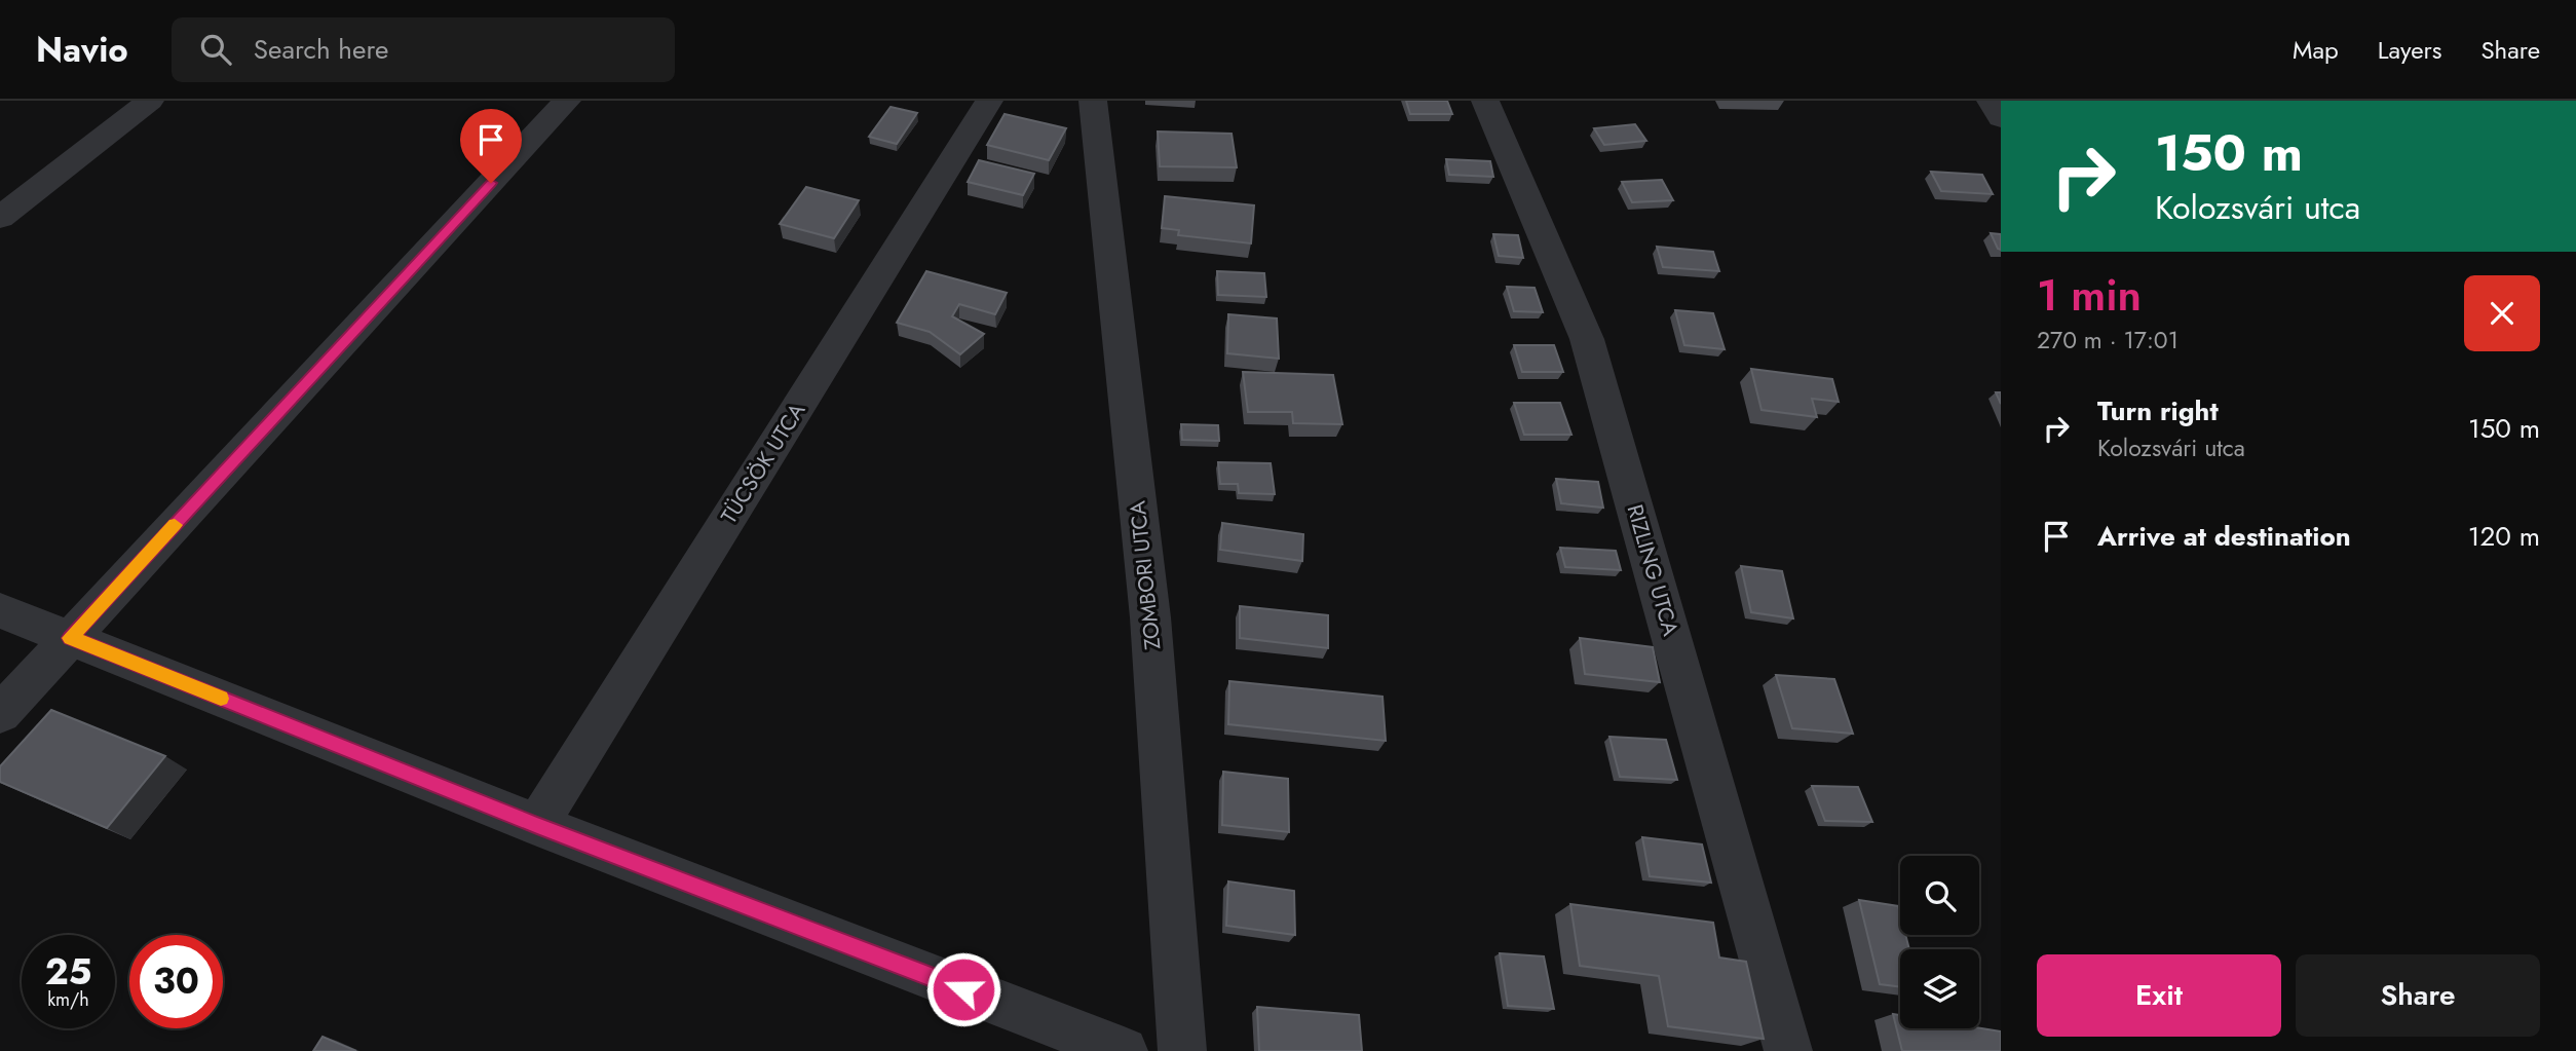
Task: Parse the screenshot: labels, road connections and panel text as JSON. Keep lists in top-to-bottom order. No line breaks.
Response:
{"streets":{"street":["TÜCSÖK UTCA","RIZLING UTCA","ZOMBORI UTCA"]},"page":{"header":"Navio","search":"Search here","nav":["Map","Layers","Share"],"turn":["150 m","Kolozsvári utca"],"heading":["1 min","270 m · 17:01"],"list":[{"name":"Turn right","note":"Kolozsvári utca","value":"150 m"},{"name":"Arrive at destination","value":"120 m"}],"speed":"25 km/h","limit":"30","buttons":["Exit","Share"]}}
